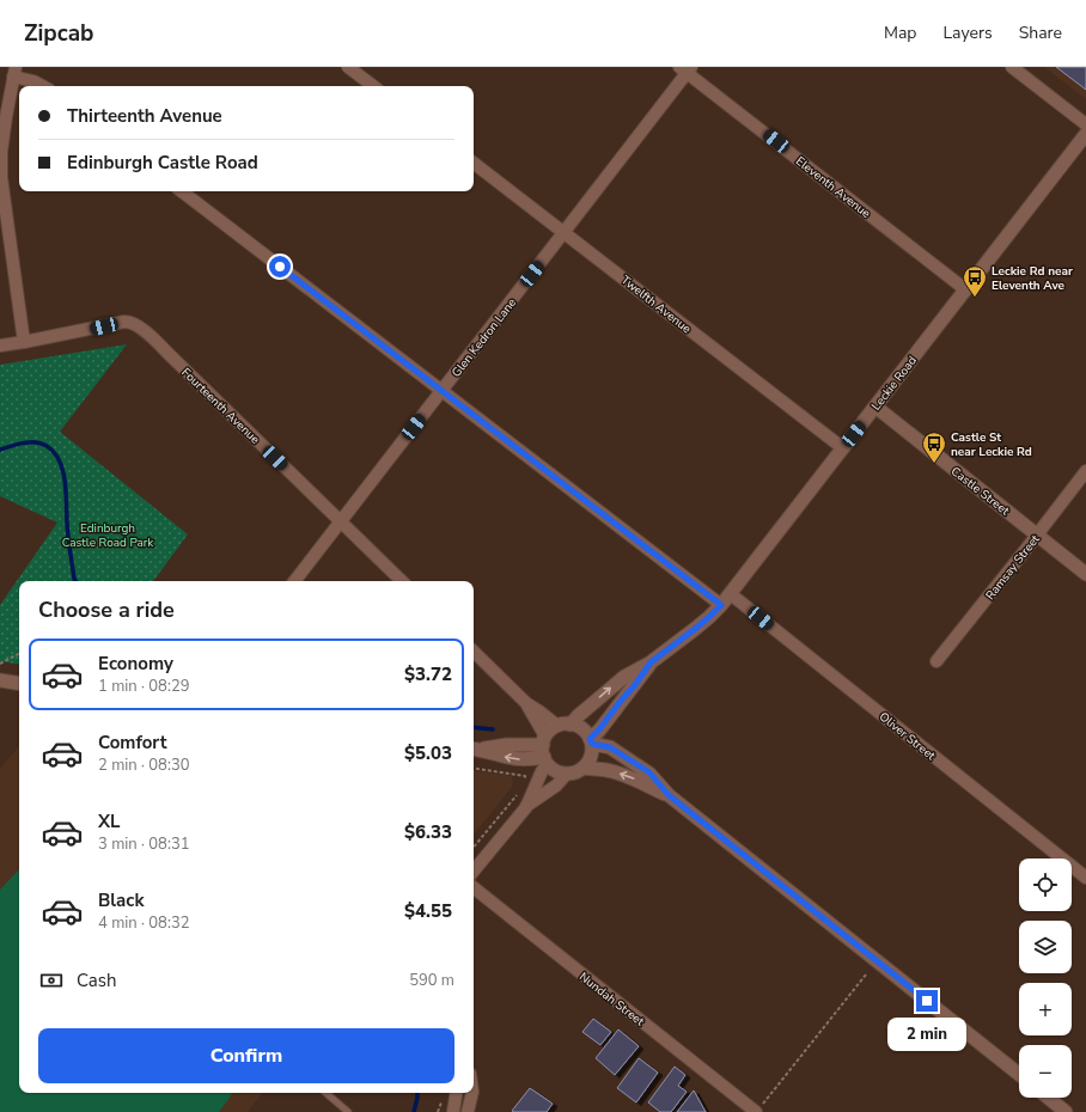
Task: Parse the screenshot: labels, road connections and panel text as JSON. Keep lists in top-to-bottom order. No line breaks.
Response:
{"streets":{"street":["Eleventh Avenue","Twelfth Avenue","Glen Kedron Lane","Leckie Road","Fourteenth Avenue","Castle Street","Ramsay Street","Oliver Street","Nundah Street"]},"crossings":[["Eleventh Avenue","Glen Kedron Lane"],["Eleventh Avenue","Leckie Road"],["Twelfth Avenue","Glen Kedron Lane"],["Twelfth Avenue","Leckie Road"],["Glen Kedron Lane","Fourteenth Avenue"],["Leckie Road","Castle Street"],["Leckie Road","Oliver Street"],["Castle Street","Ramsay Street"]],"parks":["Edinburgh Castle Road Park"],"places":{"bus stop":["Leckie Rd near Eleventh Ave","Castle St near Leckie Rd"]},"page":{"header":"Zipcab","nav":["Map","Layers","Share"],"banner":["Thirteenth Avenue","Edinburgh Castle Road"],"heading":"Choose a ride","list":[{"name":"Economy","note":"1 min · 08:29","value":"$3.72"},{"name":"Comfort","note":"2 min · 08:30","value":"$5.03"},{"name":"XL","note":"3 min · 08:31","value":"$6.33"},{"name":"Black","note":"4 min · 08:32","value":"$4.55"}],"map_buttons":["+","−"],"pay":["Cash","590 m"],"bubble":"2 min","buttons":"Confirm"}}
